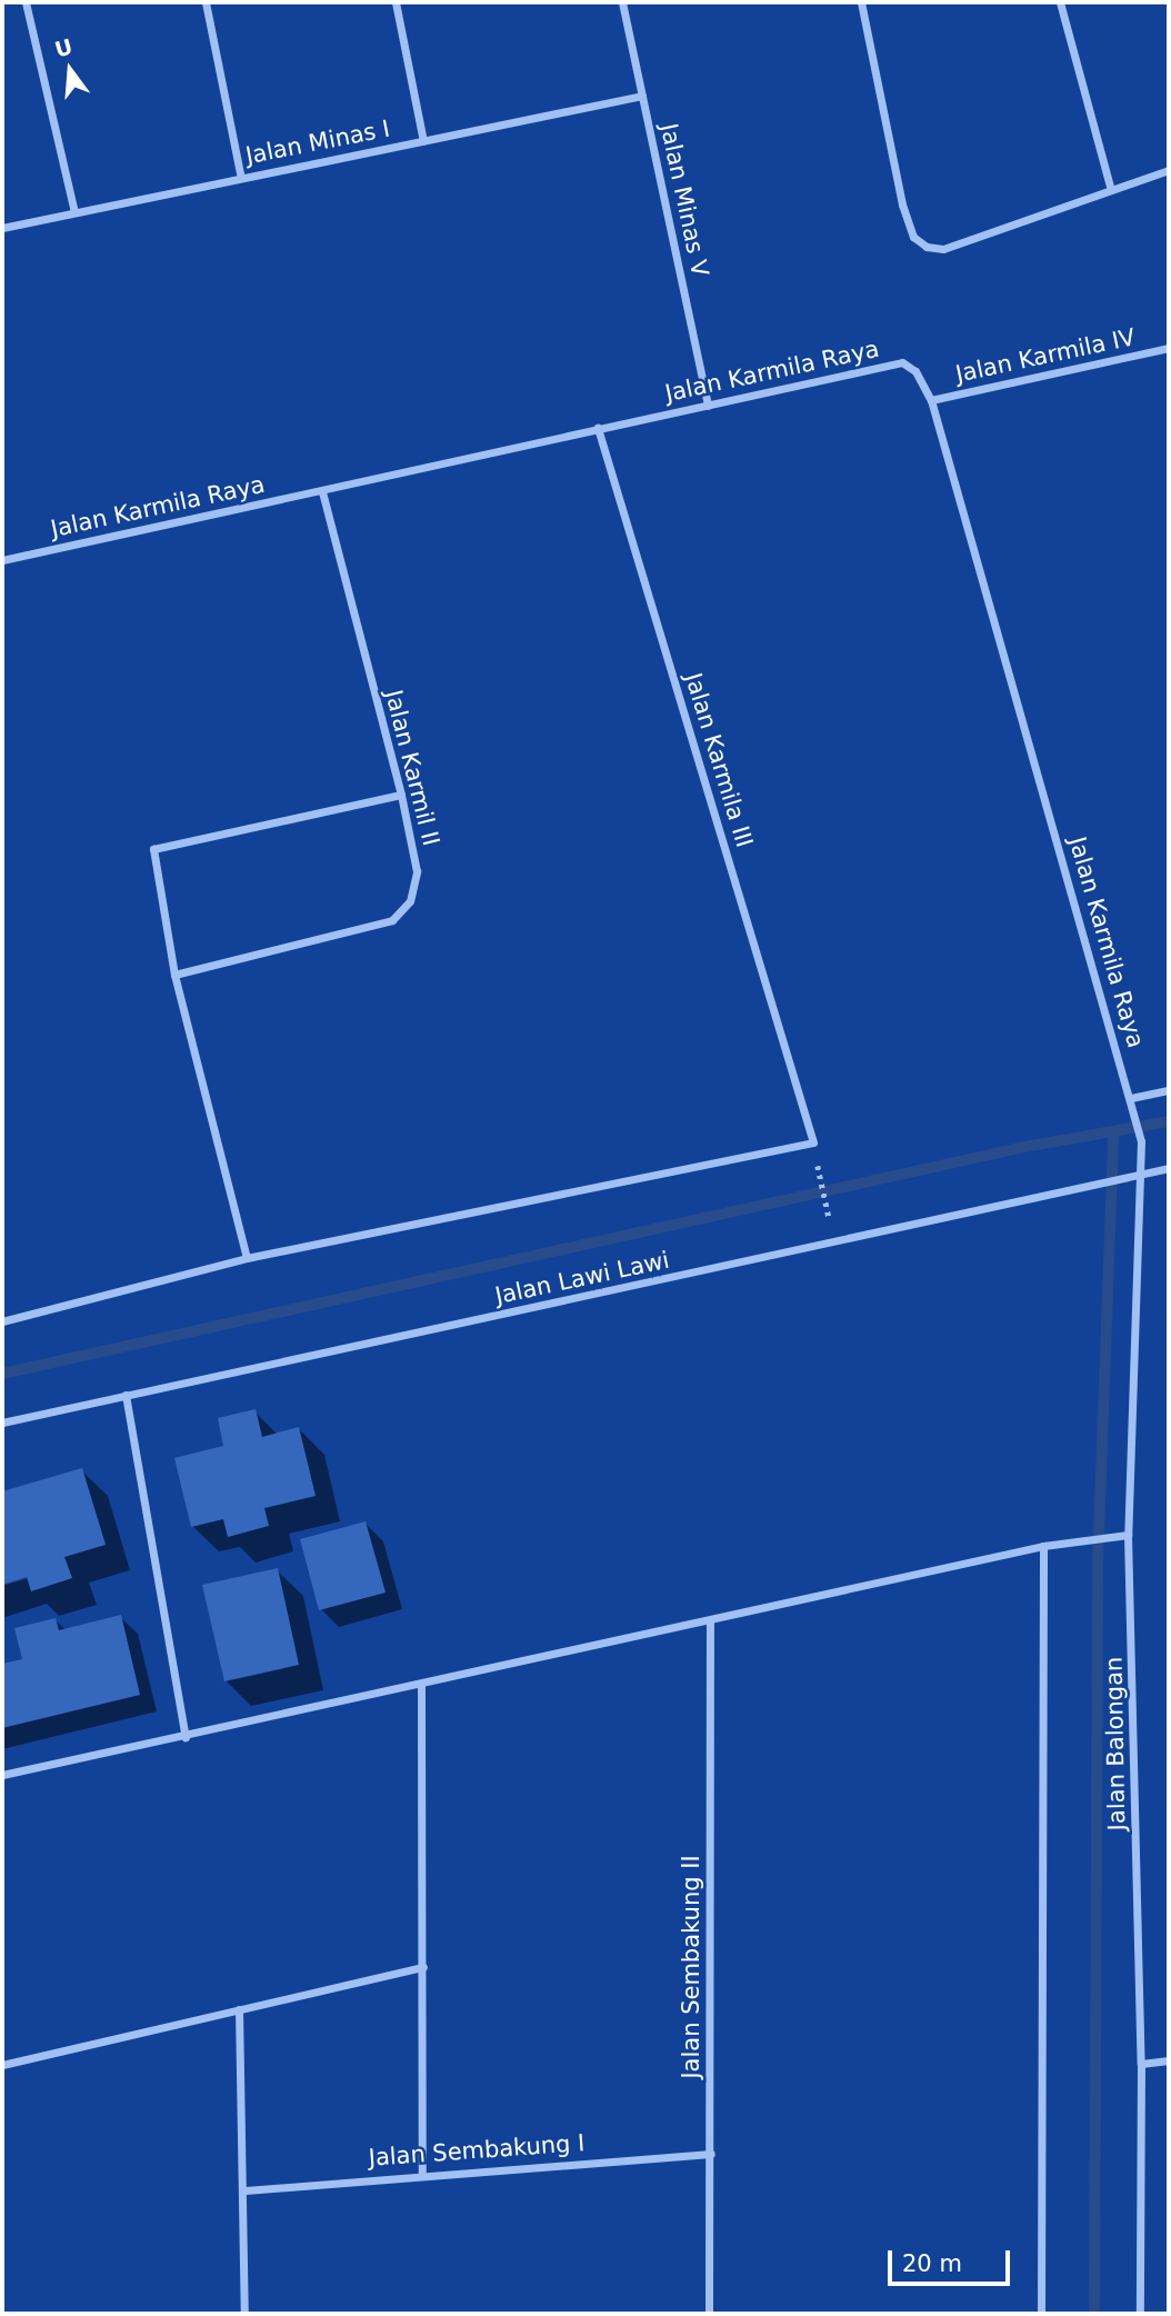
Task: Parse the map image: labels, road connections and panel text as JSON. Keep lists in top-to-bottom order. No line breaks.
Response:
{"streets":{"street":["Jalan Minas I","Jalan Minas V","Jalan Karmila IV","Jalan Karmila Raya","Jalan Karmila III","Jalan Karmil II","Jalan Lawi Lawi","Jalan Balongan","Jalan Sembakung II","Jalan Sembakung I"]},"crossings":[["Jalan Minas I","Jalan Minas V"],["Jalan Minas V","Jalan Karmila Raya"],["Jalan Karmila IV","Jalan Karmila Raya"],["Jalan Karmila Raya","Jalan Karmila III"],["Jalan Karmila Raya","Jalan Karmil II"],["Jalan Karmila Raya","Jalan Lawi Lawi"],["Jalan Karmila Raya","Jalan Balongan"],["Jalan Lawi Lawi","Jalan Balongan"],["Jalan Sembakung II","Jalan Sembakung I"]],"scale_bar":"20 m","north":"top"}
